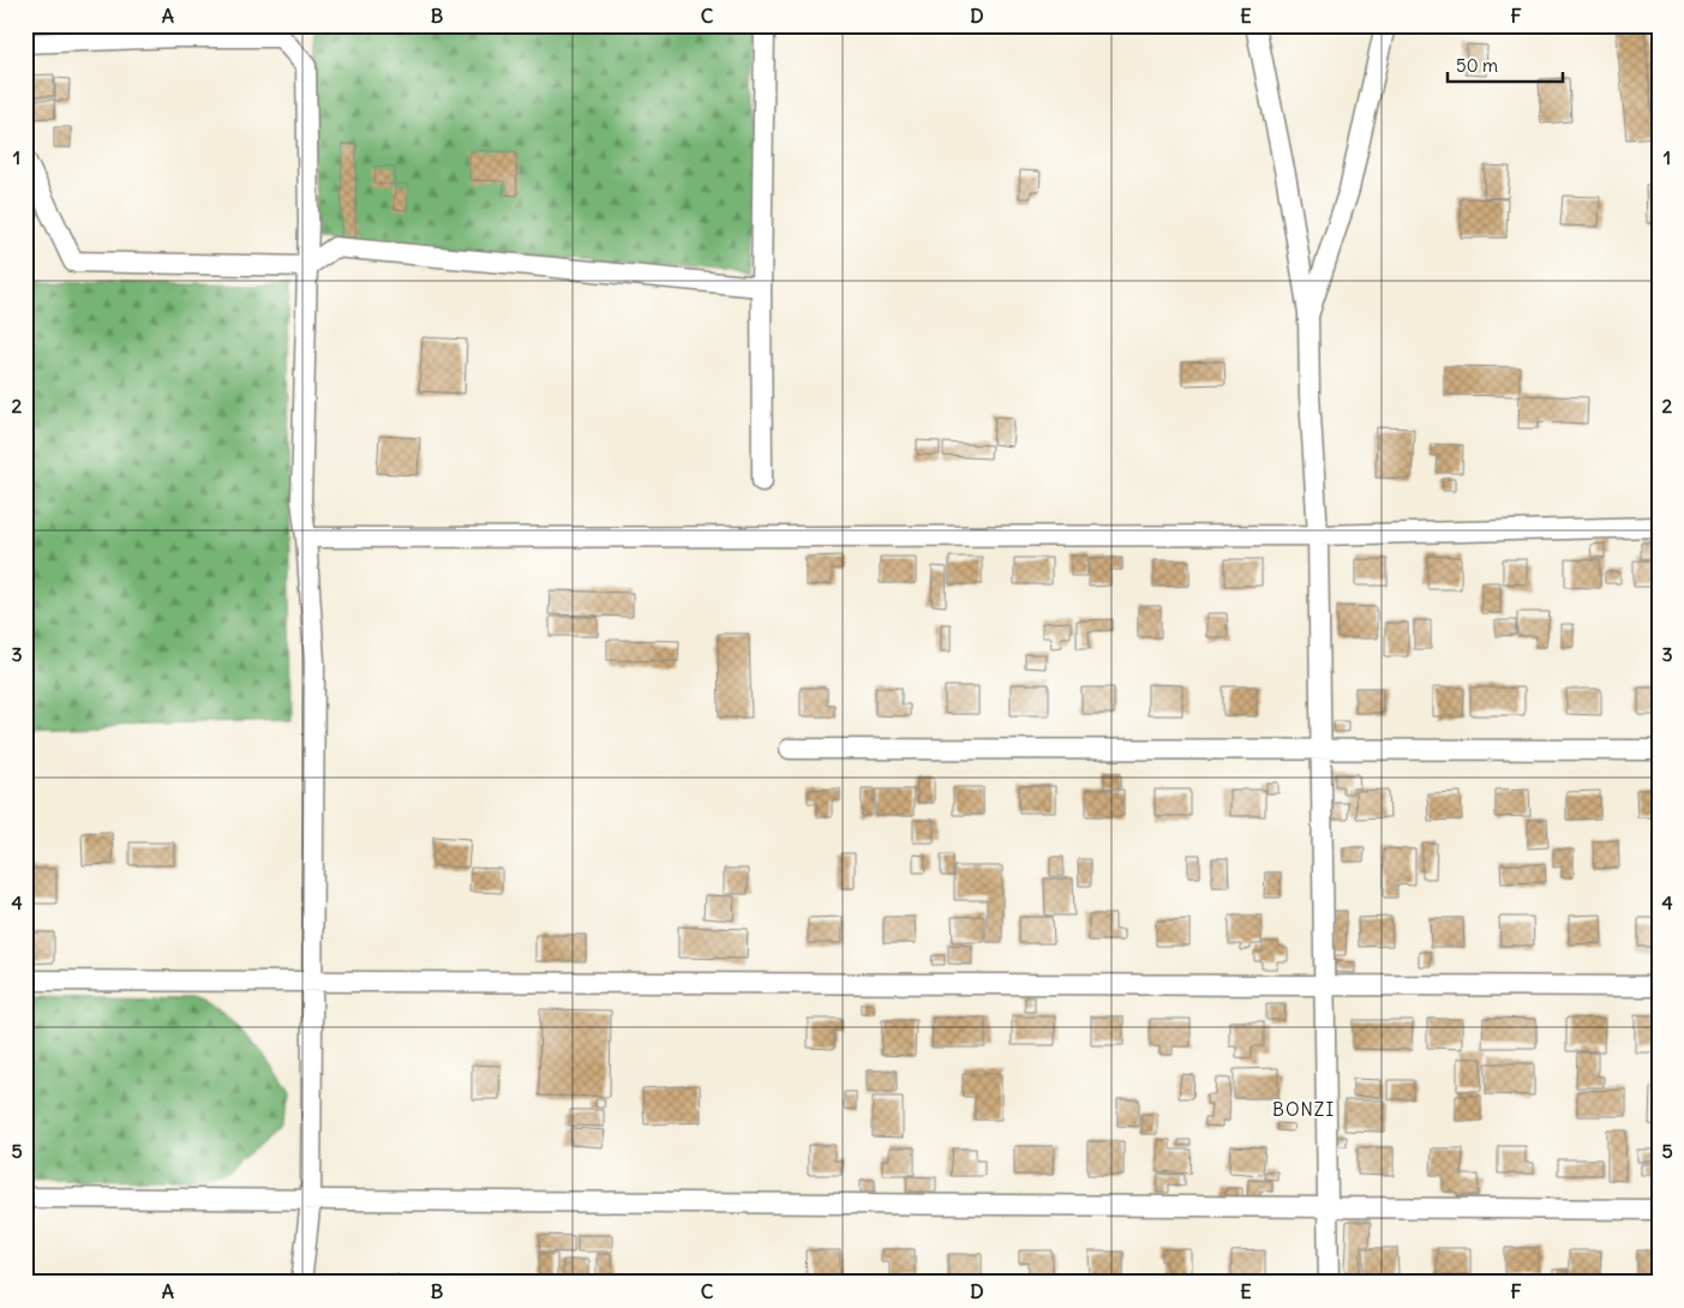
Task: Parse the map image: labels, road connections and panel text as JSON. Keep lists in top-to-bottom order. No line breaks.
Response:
{"districts":["BONZI"],"scale_bar":"50 m","grid":{"columns":["A","B","C","D","E","F"],"rows":["1","2","3","4","5"]}}
